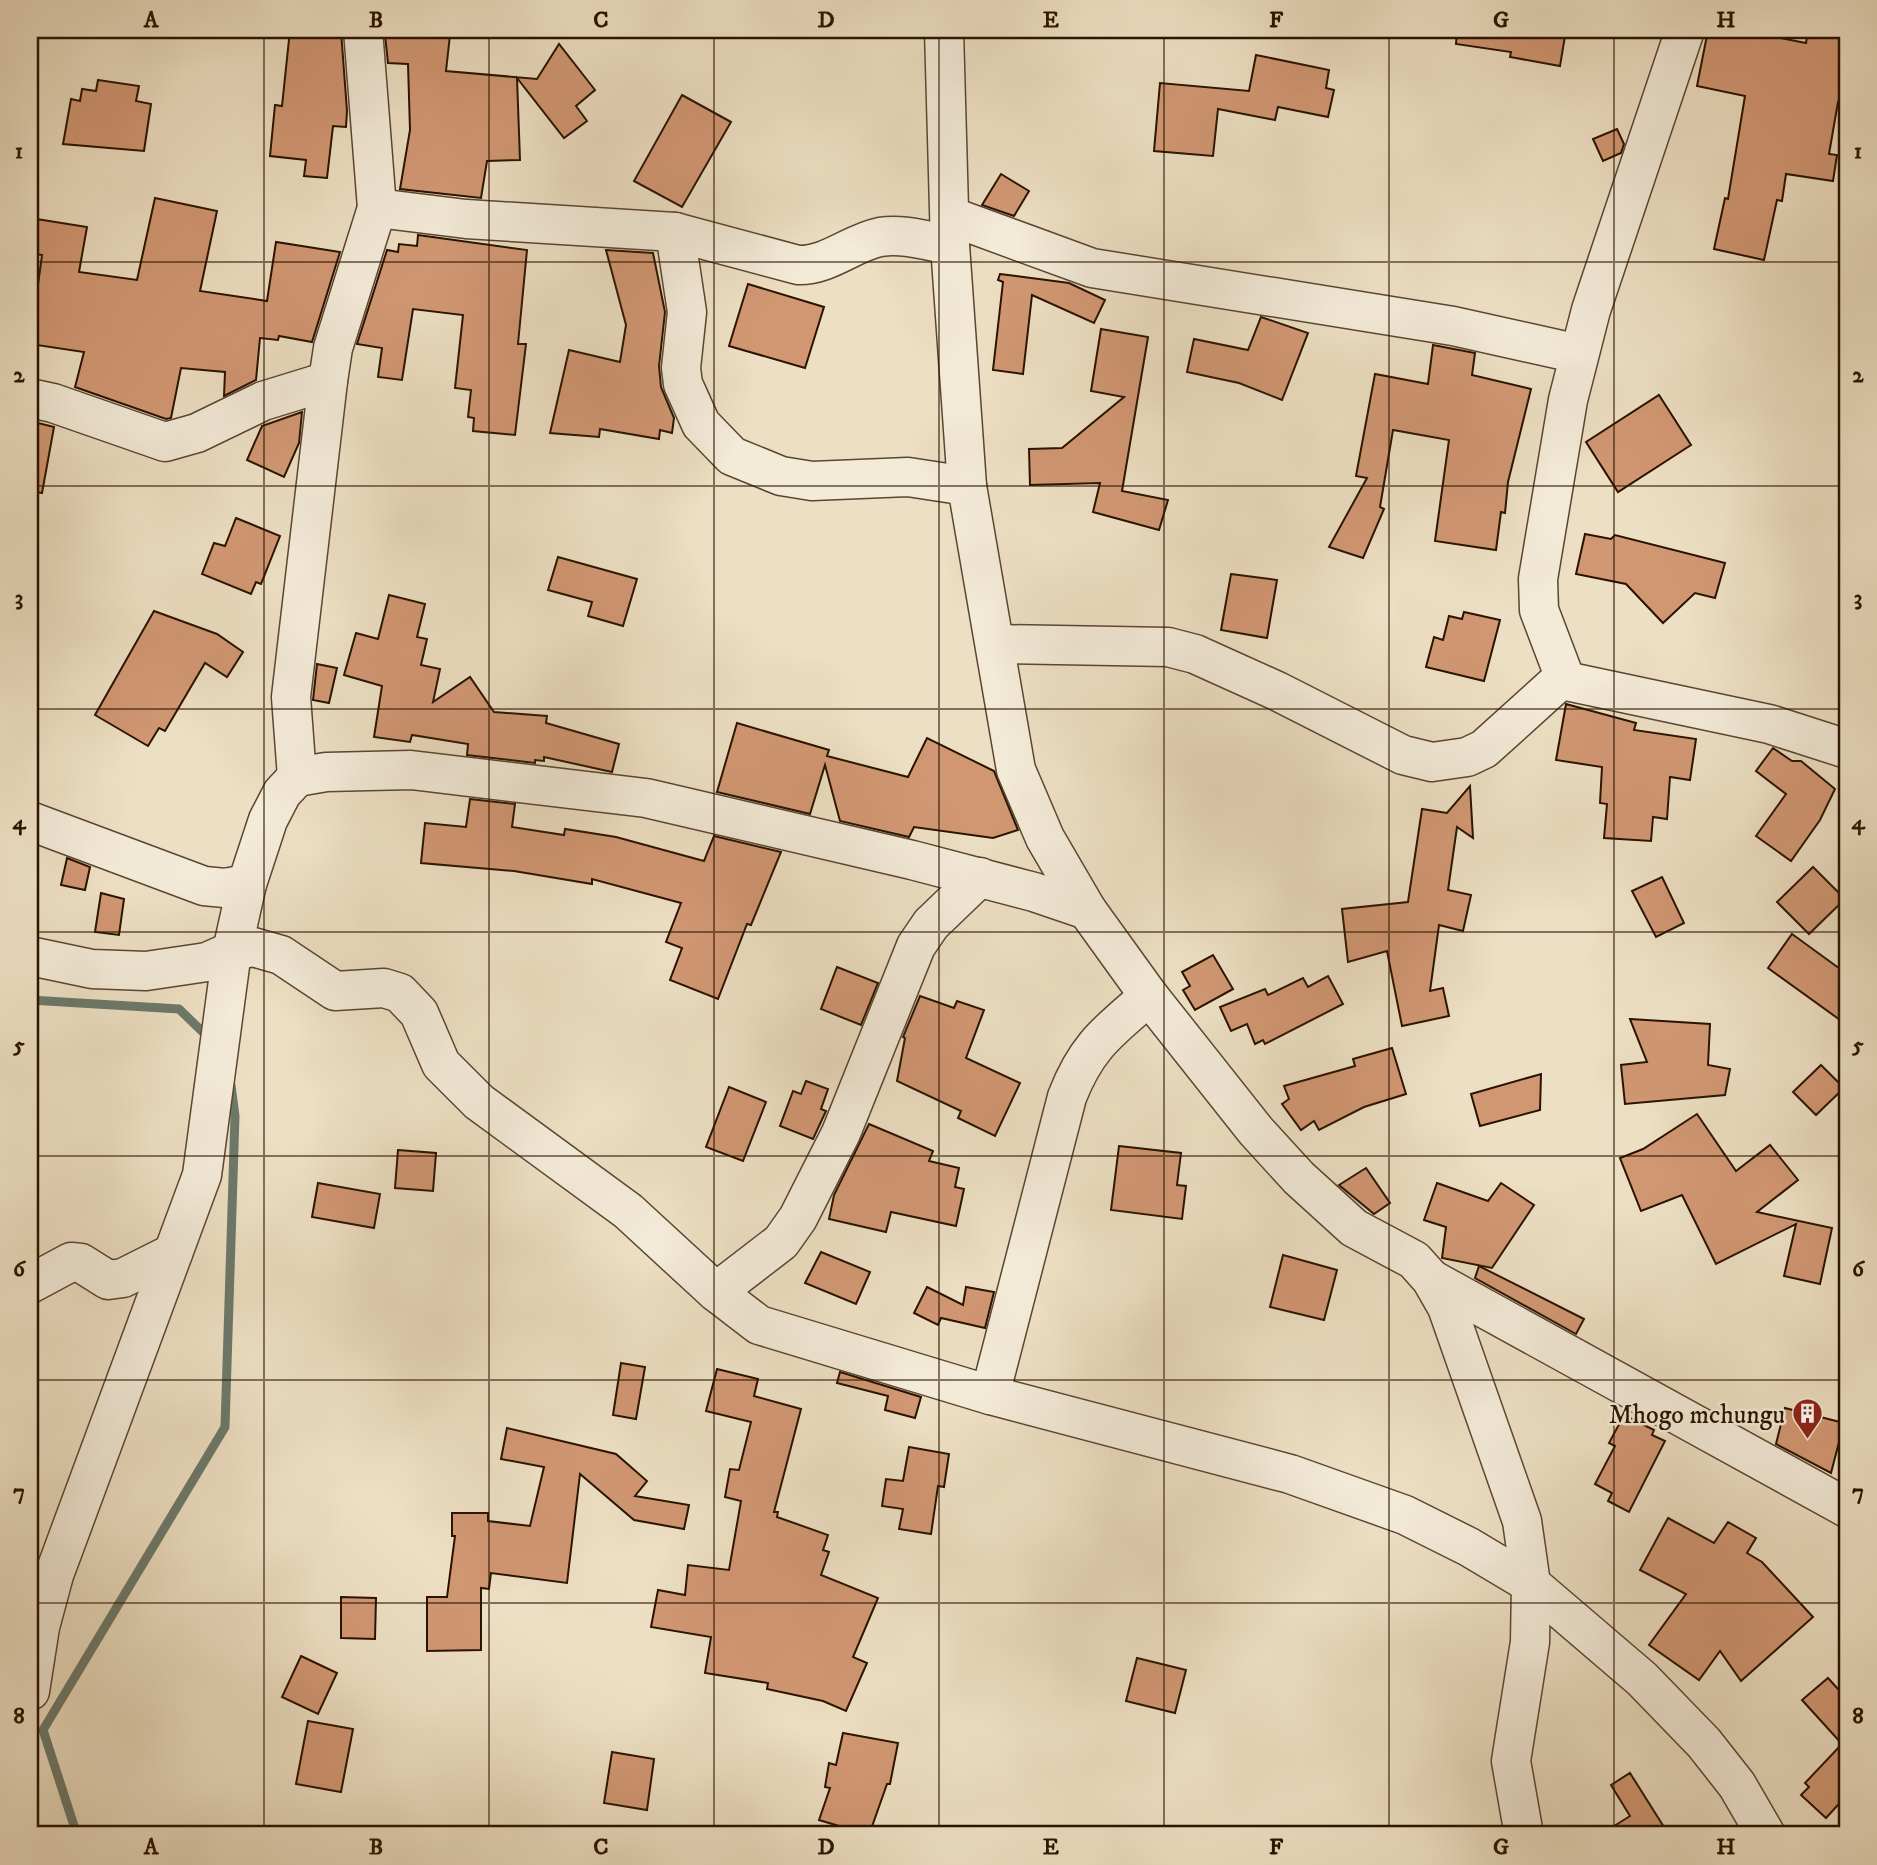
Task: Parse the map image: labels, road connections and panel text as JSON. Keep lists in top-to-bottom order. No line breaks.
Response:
{"places":{"building":["Mhogo mchungu"]},"grid":{"columns":["A","B","C","D","E","F","G","H"],"rows":["1","2","3","4","5","6","7","8"]}}
